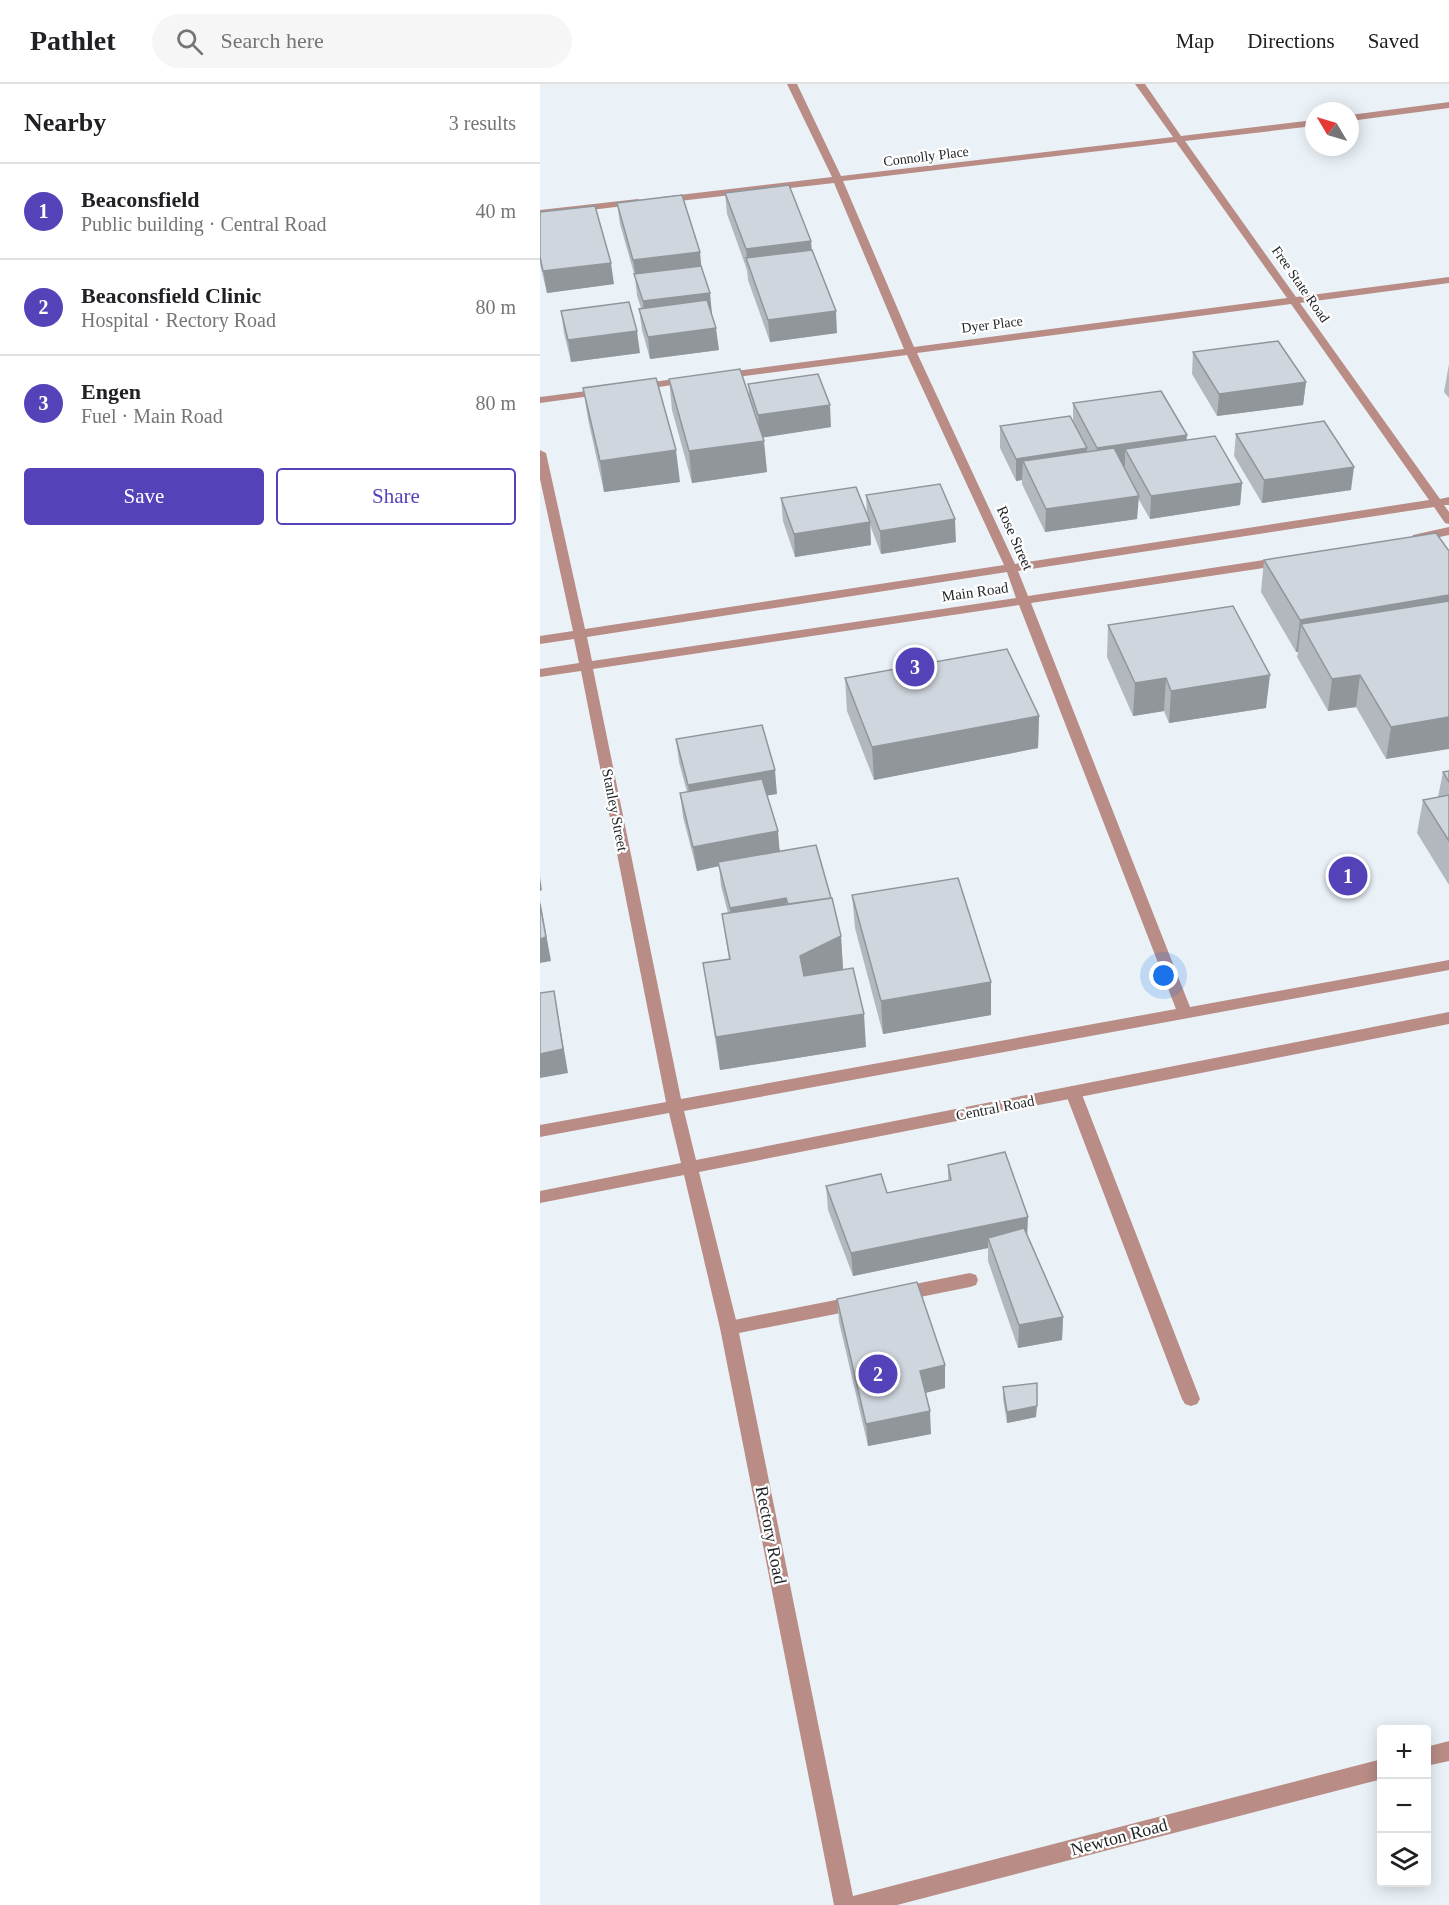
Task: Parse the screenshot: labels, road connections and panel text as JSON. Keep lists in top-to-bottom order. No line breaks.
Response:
{"streets":{"street":["Connolly Place","Free State Road","Dyer Place","Rose Street","Main Road","Stanley Street","Central Road","Rectory Road","Newton Road"]},"crossings":[["Connolly Place","Free State Road"],["Connolly Place","Rose Street"],["Free State Road","Dyer Place"],["Free State Road","Main Road"],["Dyer Place","Rose Street"],["Rose Street","Main Road"],["Main Road","Stanley Street"],["Stanley Street","Central Road"],["Stanley Street","Rectory Road"],["Central Road","Rectory Road"]],"north":"top left","page":{"header":"Pathlet","search":"Search here","nav":["Map","Directions","Saved"],"heading":["Nearby","3 results"],"list":[{"mark":"1","name":"Beaconsfield","note":"Public building · Central Road","value":"40 m"},{"mark":"2","name":"Beaconsfield Clinic","note":"Hospital · Rectory Road","value":"80 m"},{"mark":"3","name":"Engen","note":"Fuel · Main Road","value":"80 m"}],"buttons":["Save","Share"],"pins":["3","1","2"],"map_buttons":["+","−"]}}
